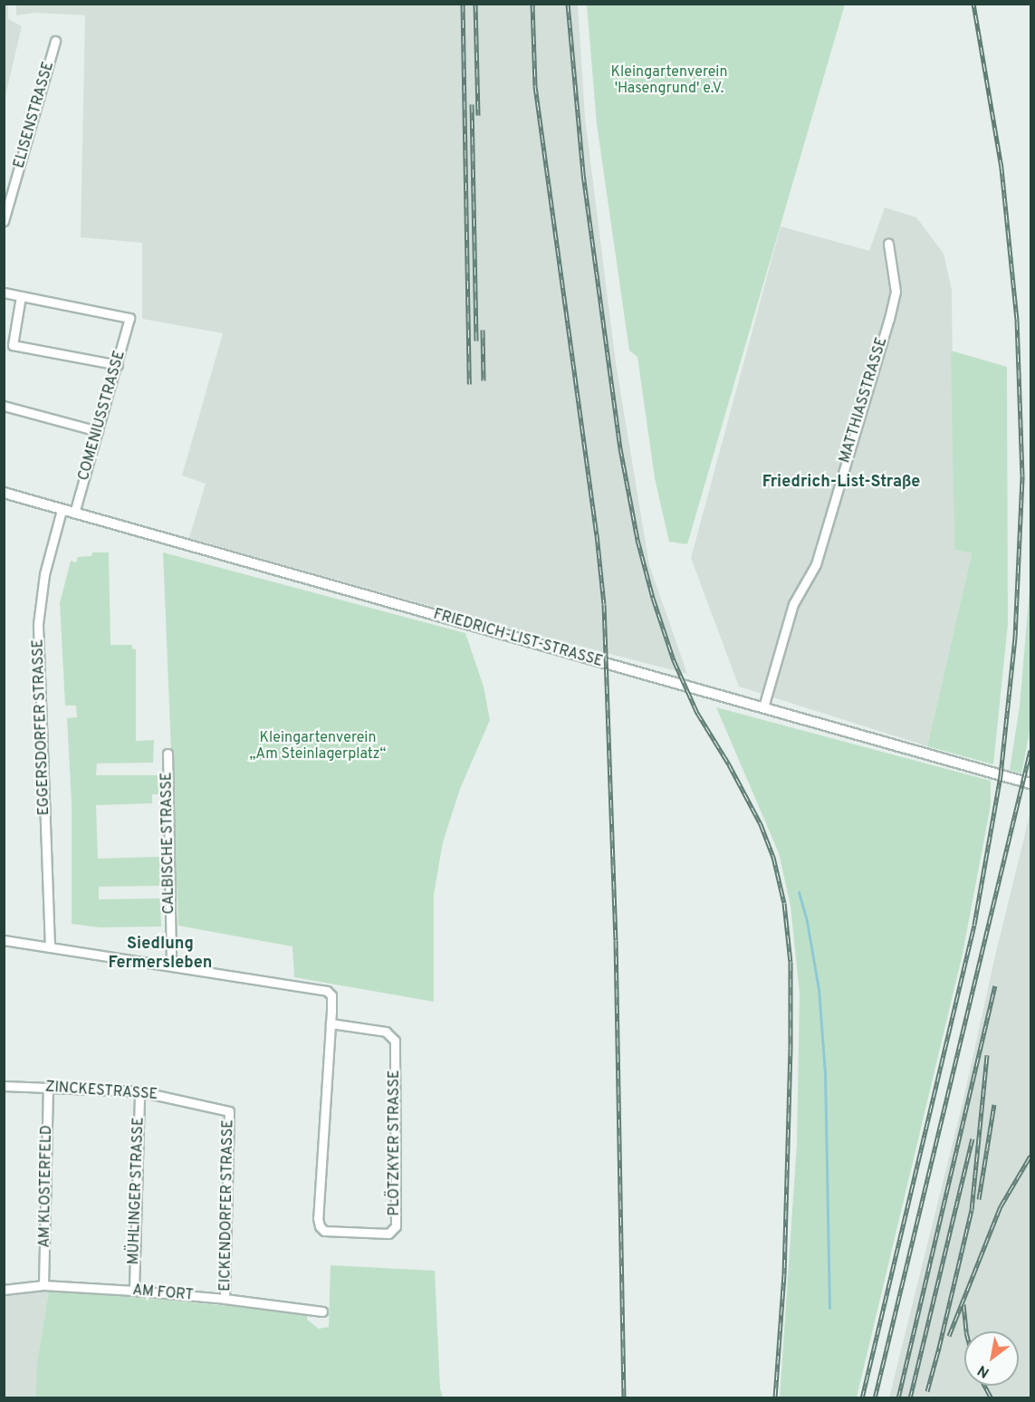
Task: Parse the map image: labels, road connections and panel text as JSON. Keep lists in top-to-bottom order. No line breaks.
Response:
{"streets":{"street":["ELISENSTRASSE","MATTHIASSTRASSE","COMENIUSSTRASSE","FRIEDRICH-LIST-STRASSE","EGGERSDORFER STRASSE","CALBISCHE STRASSE","ZINCKESTRASSE","PLÖTZKYER STRASSE","AM KLOSTERFELD","MÜHLINGER STRASSE","EICKENDORFER STRASSE","AM FORT"]},"crossings":[["MATTHIASSTRASSE","FRIEDRICH-LIST-STRASSE"],["COMENIUSSTRASSE","FRIEDRICH-LIST-STRASSE"],["FRIEDRICH-LIST-STRASSE","EGGERSDORFER STRASSE"],["CALBISCHE STRASSE","PLÖTZKYER STRASSE"],["ZINCKESTRASSE","AM KLOSTERFELD"],["ZINCKESTRASSE","MÜHLINGER STRASSE"],["ZINCKESTRASSE","EICKENDORFER STRASSE"],["AM KLOSTERFELD","AM FORT"],["MÜHLINGER STRASSE","AM FORT"],["EICKENDORFER STRASSE","AM FORT"]],"districts":["Friedrich-List-Straße","Siedlung Fermersleben"],"parks":["Kleingartenverein 'Hasengrund' e.V.","Kleingartenverein „Am Steinlagerplatz“"],"north":"bottom left"}
